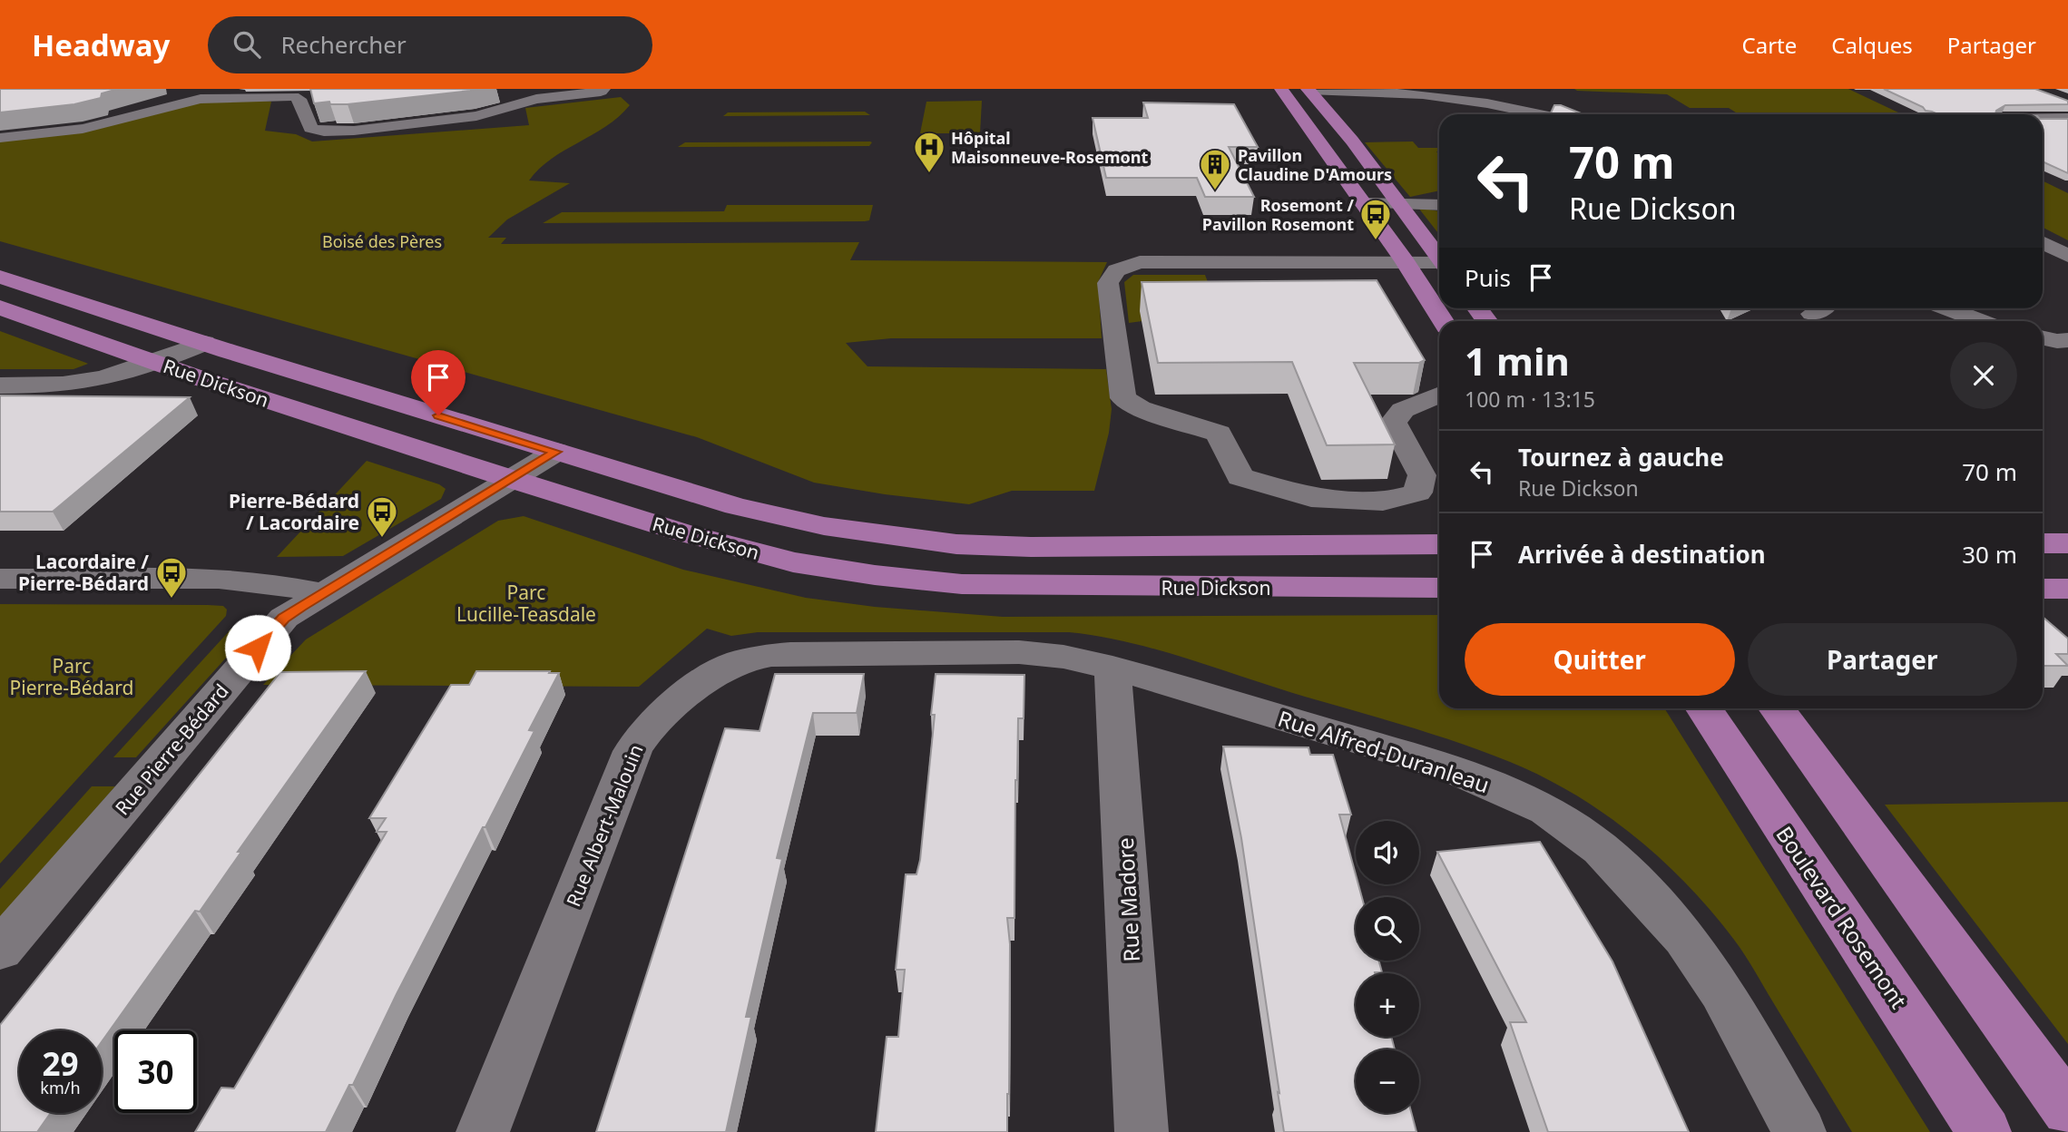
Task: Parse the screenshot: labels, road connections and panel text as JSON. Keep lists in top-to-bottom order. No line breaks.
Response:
{"streets":{"main road":["Rue Dickson","Boulevard Rosemont"],"street":["Rue Pierre-Bédard","Rue Alfred-Duranleau","Rue Albert-Malouin","Rue Madore"]},"crossings":[["Rue Dickson","Rue Pierre-Bédard"],["Rue Alfred-Duranleau","Rue Albert-Malouin"],["Rue Alfred-Duranleau","Rue Madore"],["Rue Albert-Malouin","Rue Madore"]],"parks":["Boisé des Pères","Parc Lucille-Teasdale","Parc Pierre-Bédard"],"places":{"hospital":["Hôpital Maisonneuve-Rosemont"],"building":["Pavillon Claudine D'Amours"],"bus stop":["Rosemont / Pavillon Rosemont","Pierre-Bédard / Lacordaire","Lacordaire / Pierre-Bédard"]},"page":{"header":"Headway","search":"Rechercher","nav":["Carte","Calques","Partager"],"turn":["70 m","Rue Dickson"],"then":"Puis","heading":["1 min","100 m · 13:15"],"list":[{"name":"Tournez à gauche","note":"Rue Dickson","value":"70 m"},{"name":"Arrivée à destination","value":"30 m"}],"buttons":["Quitter","Partager"],"map_buttons":["+","−"],"speed":"29 km/h","limit":"30"}}
